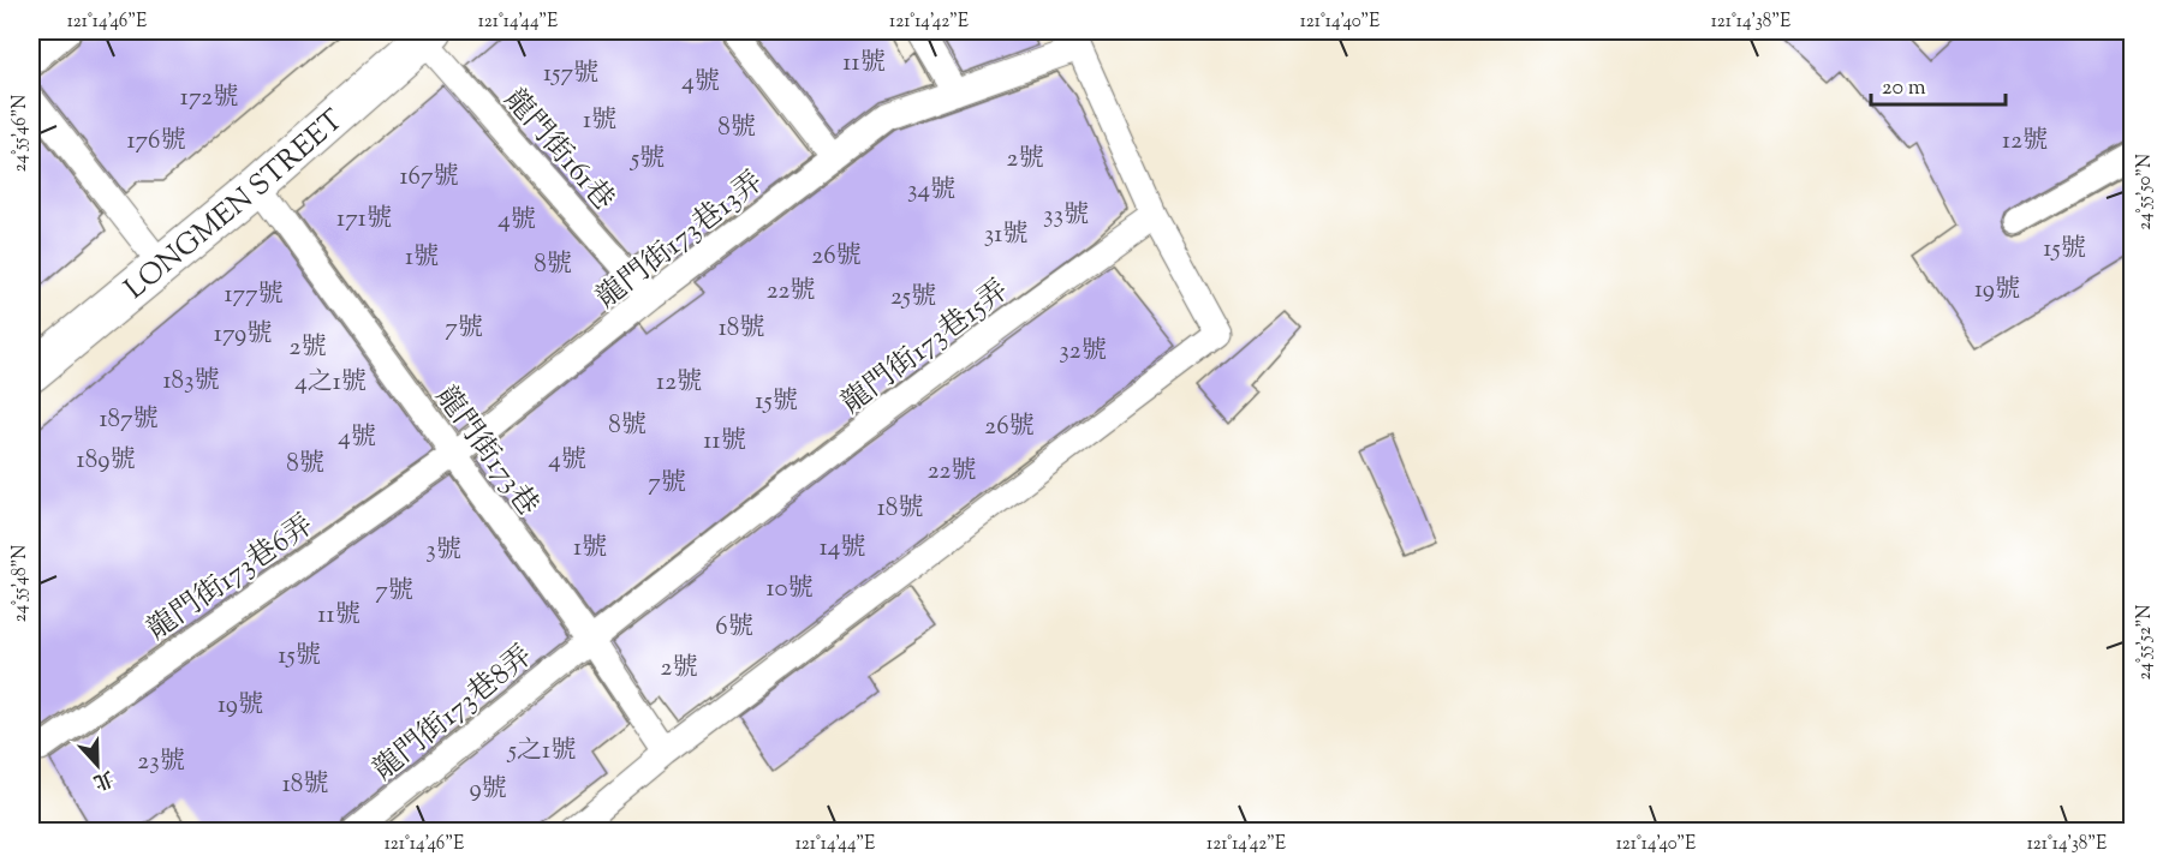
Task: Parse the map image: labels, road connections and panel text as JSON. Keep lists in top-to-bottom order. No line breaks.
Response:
{"streets":{"street":["LONGMEN STREET"],"lane":["龍門街161巷","龍門街173巷13弄","龍門街173巷15弄","龍門街173巷","龍門街173巷6弄","龍門街173巷8弄"]},"crossings":[["龍門街161巷","LONGMEN STREET"],["龍門街161巷","龍門街173巷13弄"],["LONGMEN STREET","龍門街173巷"],["龍門街173巷13弄","龍門街173巷15弄"],["龍門街173巷13弄","龍門街173巷"],["龍門街173巷13弄","龍門街173巷6弄"],["龍門街173巷15弄","龍門街173巷"],["龍門街173巷15弄","龍門街173巷8弄"],["龍門街173巷","龍門街173巷6弄"],["龍門街173巷","龍門街173巷8弄"]],"house_numbers":["11號","157號","4號","172號","1號","8號","176號","12號","5號","2號","167號","34號","33號","171號","4號","31號","15號","26號","1號","8號","19號","22號","177號","25號","7號","18號","179號","2號","32號","183號","4之1號","12號","15號","187號","8號","26號","4號","11號","189號","4號","8號","22號","7號","18號","1號","14號","3號","10號","7號","11號","6號","15號","2號","19號","5之1號","23號","18號","9號"],"scale_bar":"20 m","north":"bottom","coordinates":["121°14'46\"E","121°14'44\"E","121°14'42\"E","121°14'40\"E","121°14'38\"E","24°55'46\"N","24°55'50\"N","24°55'48\"N","24°55'52\"N"]}
